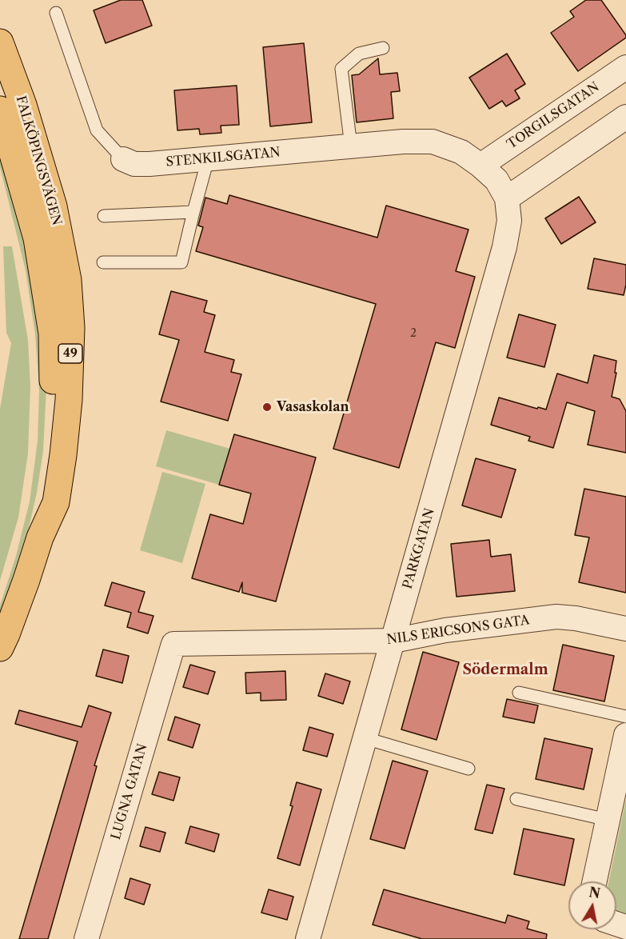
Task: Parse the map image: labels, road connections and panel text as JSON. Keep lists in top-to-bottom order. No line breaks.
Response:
{"streets":{"main road":["FALKÖPINGSVÄGEN","49"],"street":["TORGILSGATAN","STENKILSGATAN","PARKGATAN","NILS ERICSONS GATA","LUGNA GATAN"]},"crossings":[["TORGILSGATAN","STENKILSGATAN"],["TORGILSGATAN","PARKGATAN"],["STENKILSGATAN","PARKGATAN"],["PARKGATAN","NILS ERICSONS GATA"],["NILS ERICSONS GATA","LUGNA GATAN"]],"districts":["Södermalm"],"places":["Vasaskolan"],"house_numbers":["2"],"north":"top"}
